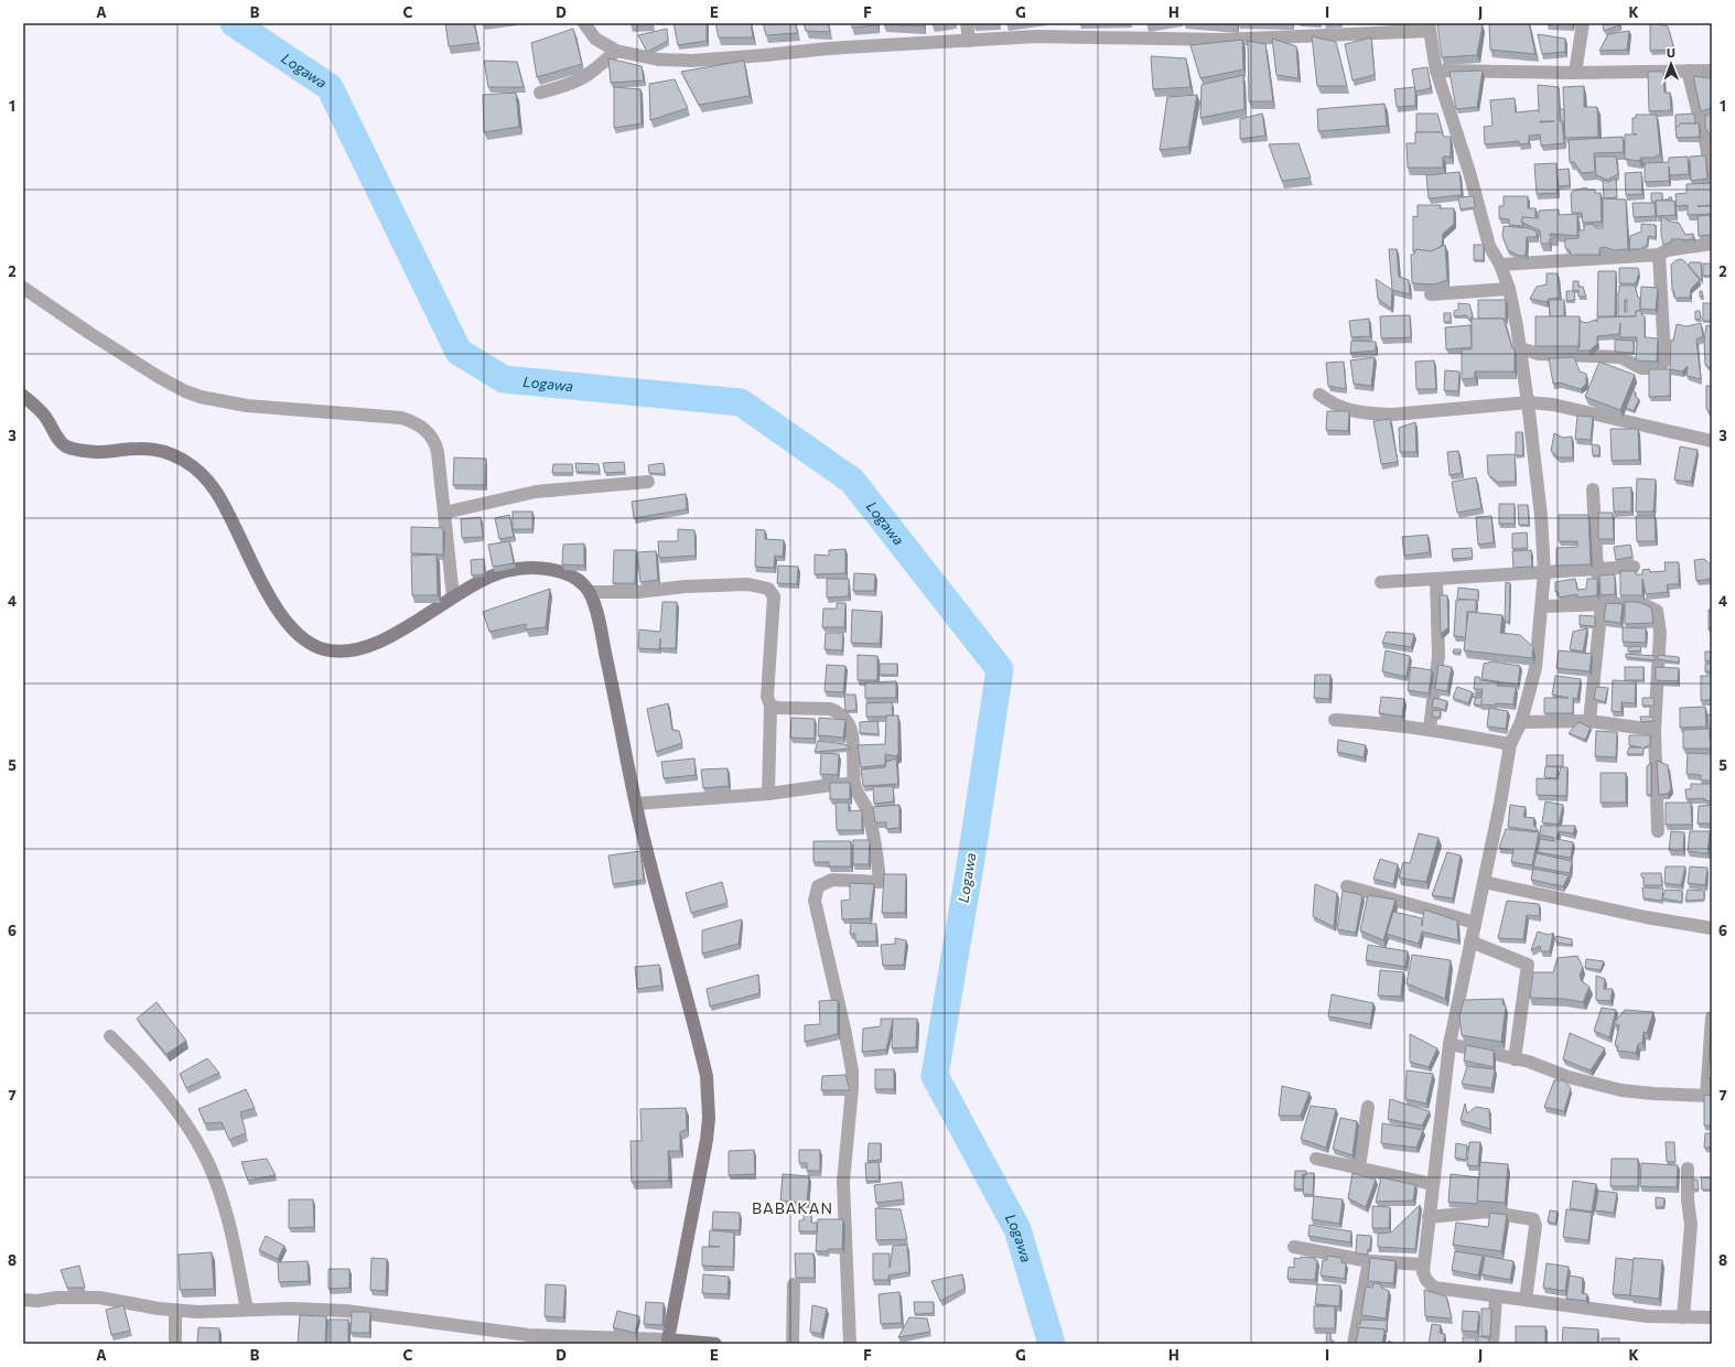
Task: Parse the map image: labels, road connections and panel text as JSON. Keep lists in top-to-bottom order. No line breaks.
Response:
{"districts":["BABAKAN"],"water":["Logawa"],"north":"top","grid":{"columns":["A","B","C","D","E","F","G","H","I","J","K"],"rows":["1","2","3","4","5","6","7","8"]}}
